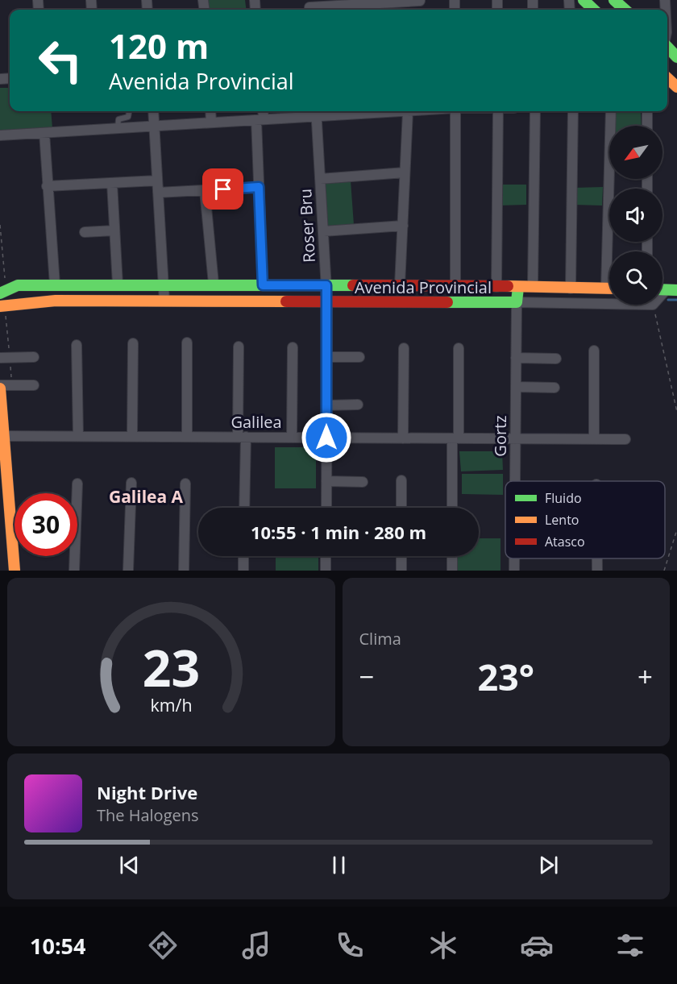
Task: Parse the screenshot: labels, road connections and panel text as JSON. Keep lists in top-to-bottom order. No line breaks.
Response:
{"streets":{"street":["Roser Bru","Avenida Provincial","Galilea","Gortz"]},"crossings":[["Roser Bru","Avenida Provincial"],["Roser Bru","Galilea"],["Avenida Provincial","Gortz"],["Galilea","Gortz"]],"districts":["Galilea A"],"legend":["Fluido","Lento","Atasco"],"north":"bottom left","page":{"turn":["120 m","Avenida Provincial"],"limit":"30","trip":"10:55 · 1 min · 280 m","tile":"Clima","heat":["−","23°","+"],"song":["Night Drive","The Halogens"],"tabs":"10:54","gauge":["23","km/h"]}}
